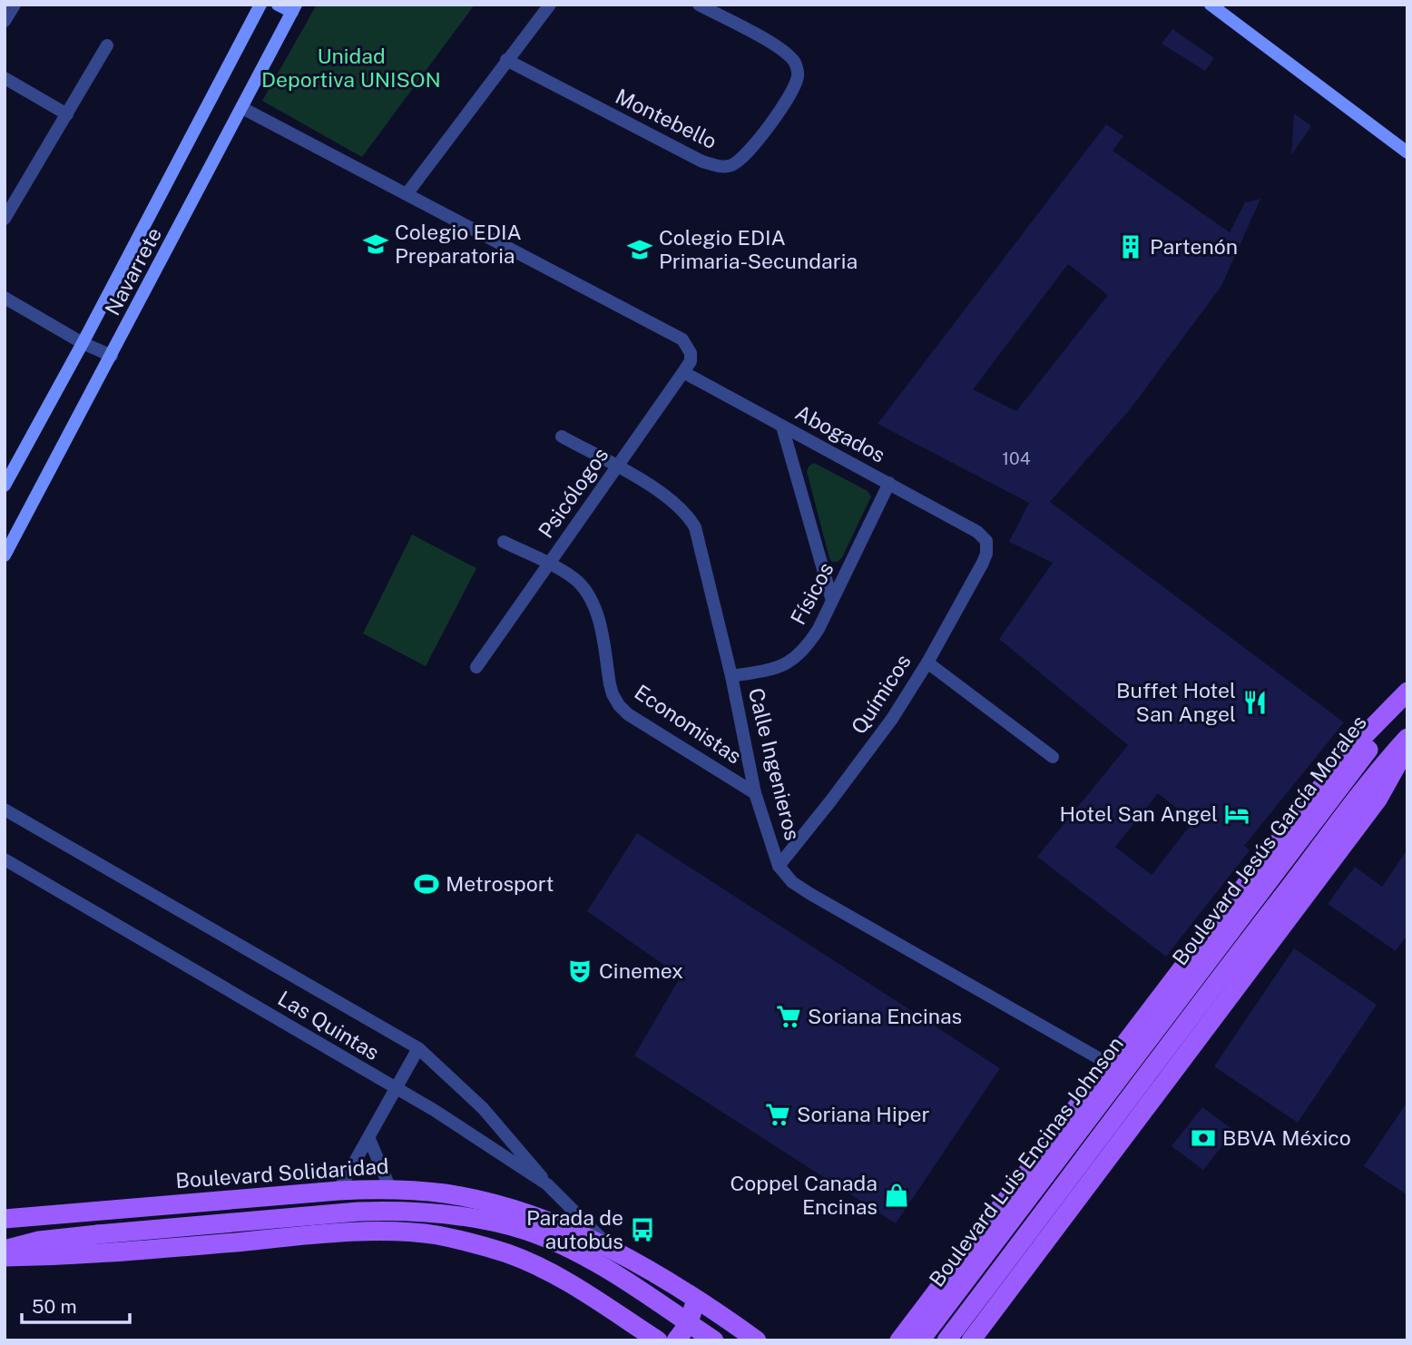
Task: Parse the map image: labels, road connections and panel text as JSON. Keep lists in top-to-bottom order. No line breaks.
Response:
{"streets":{"main road":["Navarrete","Boulevard Jesús García Morales","Boulevard Luis Encinas Johnson","Boulevard Solidaridad"],"street":["Montebello","Abogados","Psicólogos","Físicos","Químicos","Economistas","Calle Ingenieros","Las Quintas"]},"crossings":[["Abogados","Psicólogos"],["Abogados","Físicos"],["Abogados","Químicos"],["Psicólogos","Economistas"],["Psicólogos","Calle Ingenieros"],["Físicos","Calle Ingenieros"],["Químicos","Calle Ingenieros"],["Economistas","Calle Ingenieros"],["Boulevard Jesús García Morales","Boulevard Luis Encinas Johnson"],["Las Quintas","Boulevard Solidaridad"]],"parks":["Unidad Deportiva UNISON"],"places":{"school or university":["Colegio EDIA Preparatoria","Colegio EDIA Primaria-Secundaria"],"building":["Partenón"],"restaurant":["Buffet Hotel San Angel"],"hotel":["Hotel San Angel"],"sports":["Metrosport"],"theatre":["Cinemex"],"supermarket":["Soriana Encinas","Soriana Hiper"],"bank":["BBVA México"],"shop":["Coppel Canada Encinas"],"bus stop":["Parada de autobús"]},"house_numbers":["104"],"scale_bar":"50 m"}
